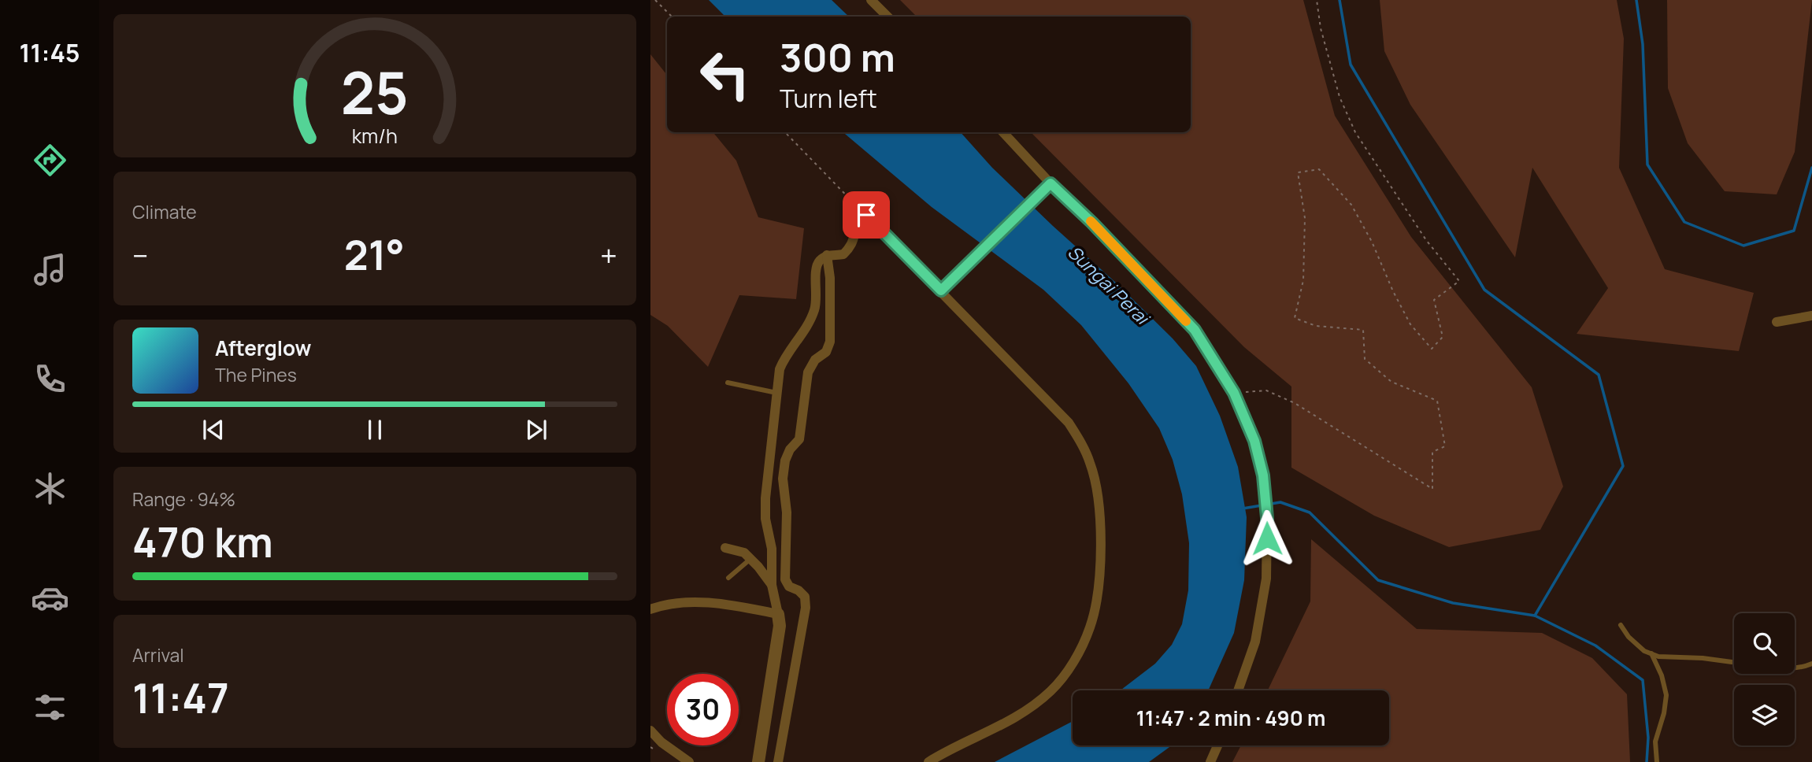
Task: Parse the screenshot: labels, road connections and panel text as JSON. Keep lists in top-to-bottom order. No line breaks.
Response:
{"water":["Sungai Perai"],"page":{"tabs":"11:45","turn":["300 m","Turn left"],"tile":["Climate",["Range · 94%","470 km"],["Arrival","11:47"]],"heat":["−","21°","+"],"song":["Afterglow","The Pines"],"limit":"30","trip":"11:47 · 2 min · 490 m","gauge":["25","km/h"]}}
